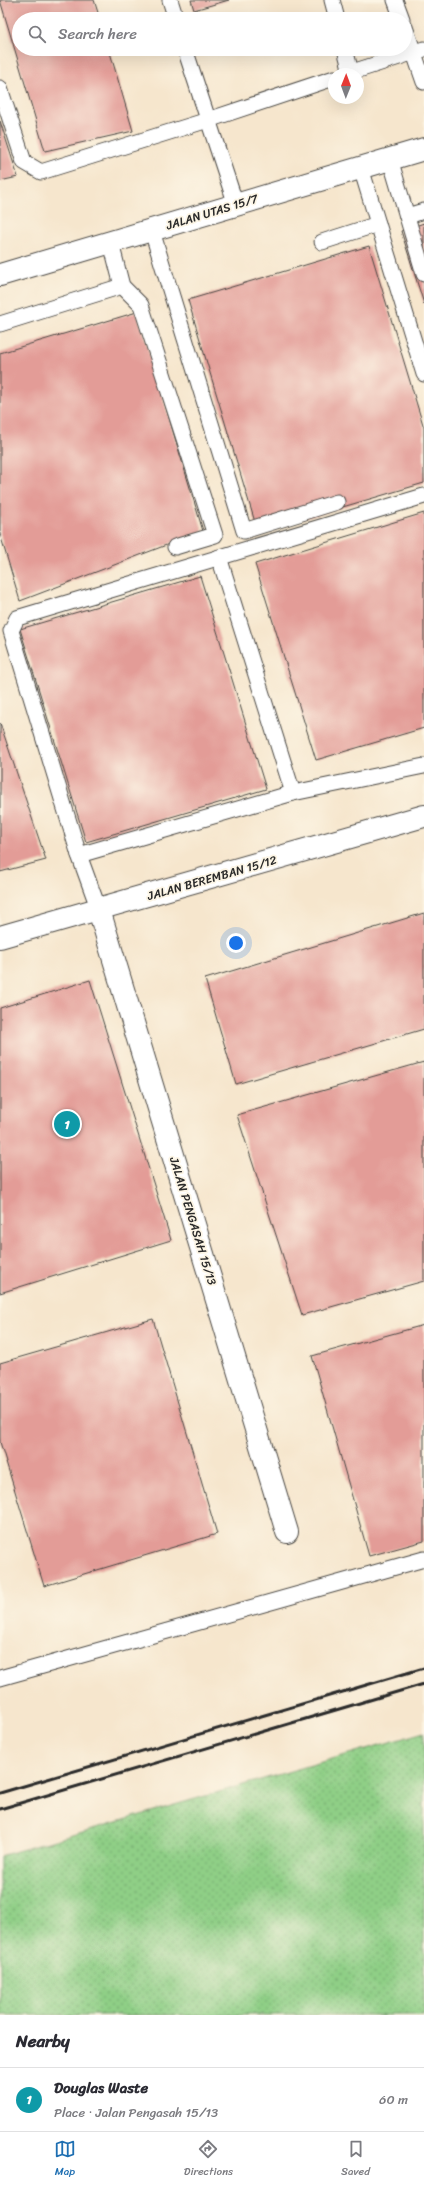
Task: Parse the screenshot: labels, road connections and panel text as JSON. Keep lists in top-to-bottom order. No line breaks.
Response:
{"streets":{"street":["JALAN UTAS 15/7","JALAN BEREMBAN 15/12","JALAN PENGASAH 15/13"]},"crossings":[["JALAN BEREMBAN 15/12","JALAN PENGASAH 15/13"]],"north":"top","page":{"search":"Search here","pins":"1","heading":"Nearby","list":[{"mark":"1","name":"Douglas Waste","note":"Place · Jalan Pengasah 15/13","value":"60 m"}],"nav":["Map","Directions","Saved"]}}
